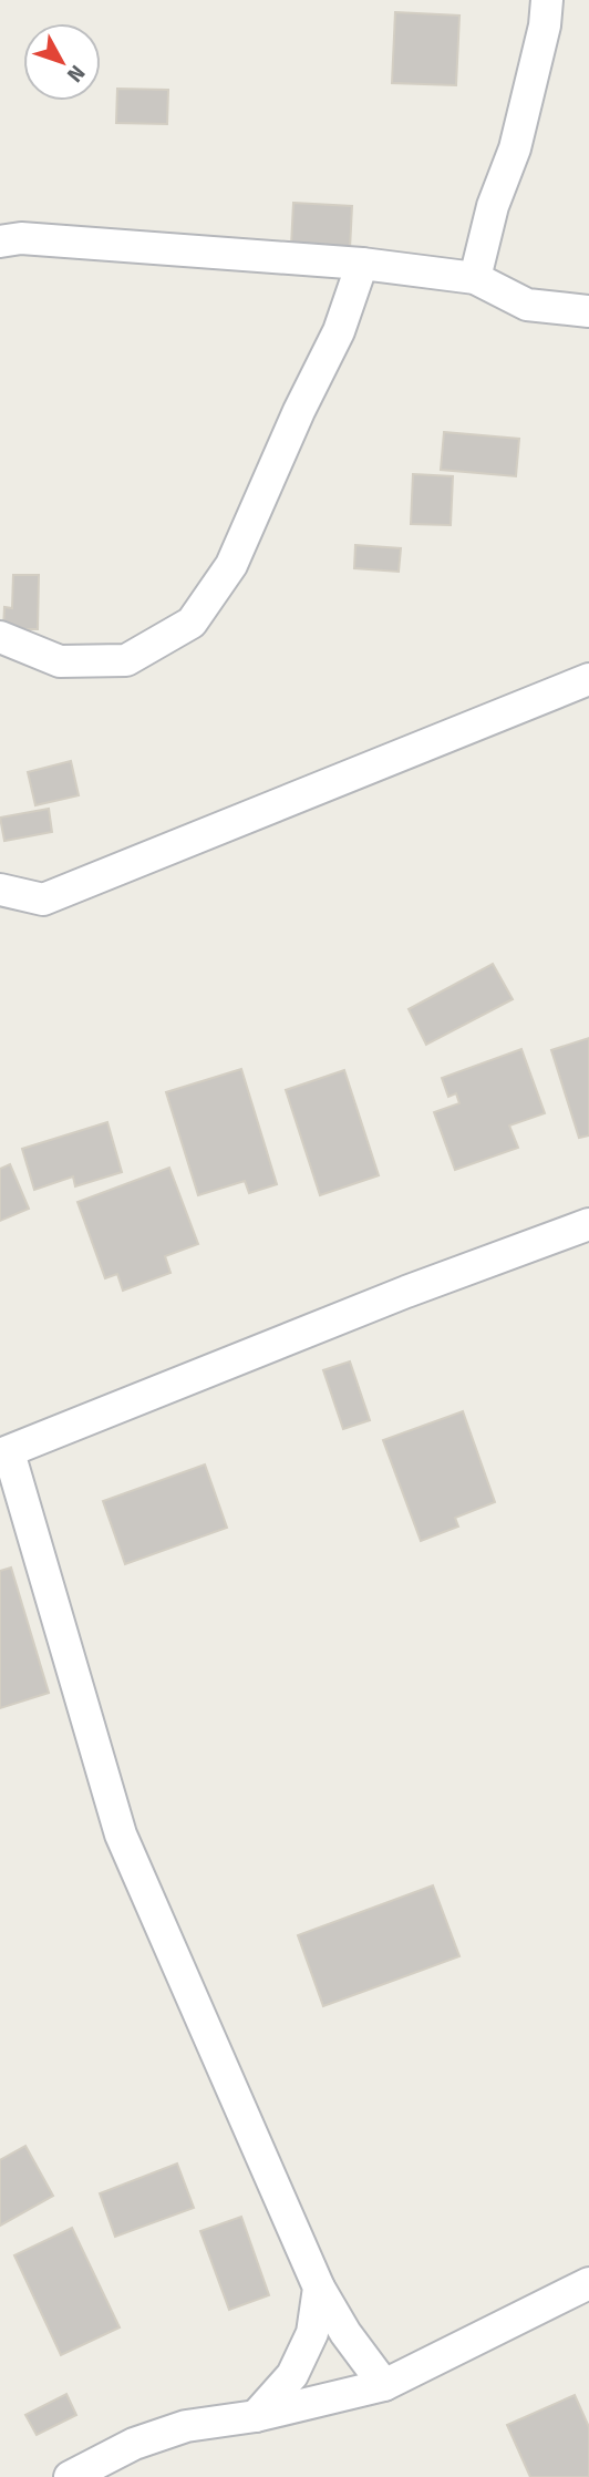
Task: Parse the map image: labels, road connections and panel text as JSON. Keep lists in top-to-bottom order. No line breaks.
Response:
{"north":"bottom right"}
